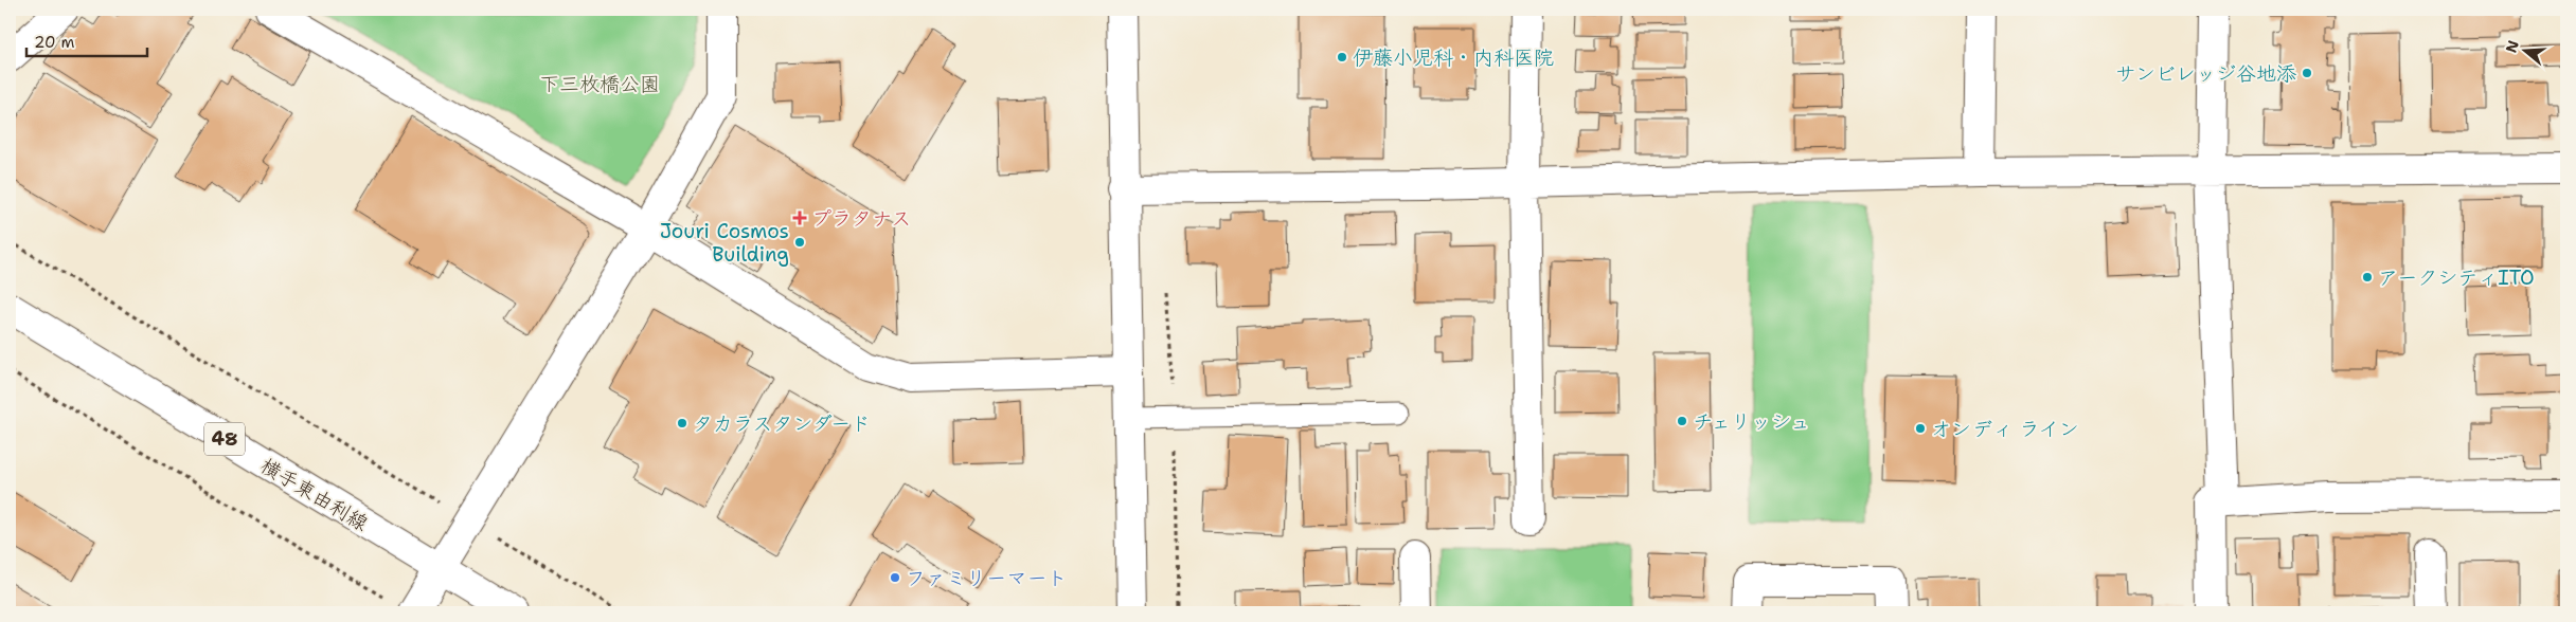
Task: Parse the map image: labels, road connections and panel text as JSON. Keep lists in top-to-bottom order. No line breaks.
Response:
{"streets":{"street":["48","横手東由利線"]},"parks":["下三枚橋公園"],"places":{"other":["伊藤小児科・内科医院","サンビレッジ谷地添","Jouri Cosmos Building","アークシティITO","チェリッシュ","タカラスタンダード","オンディ ライン","ファミリーマート"],"health":["プラタナス"]},"scale_bar":"20 m","north":"left"}
